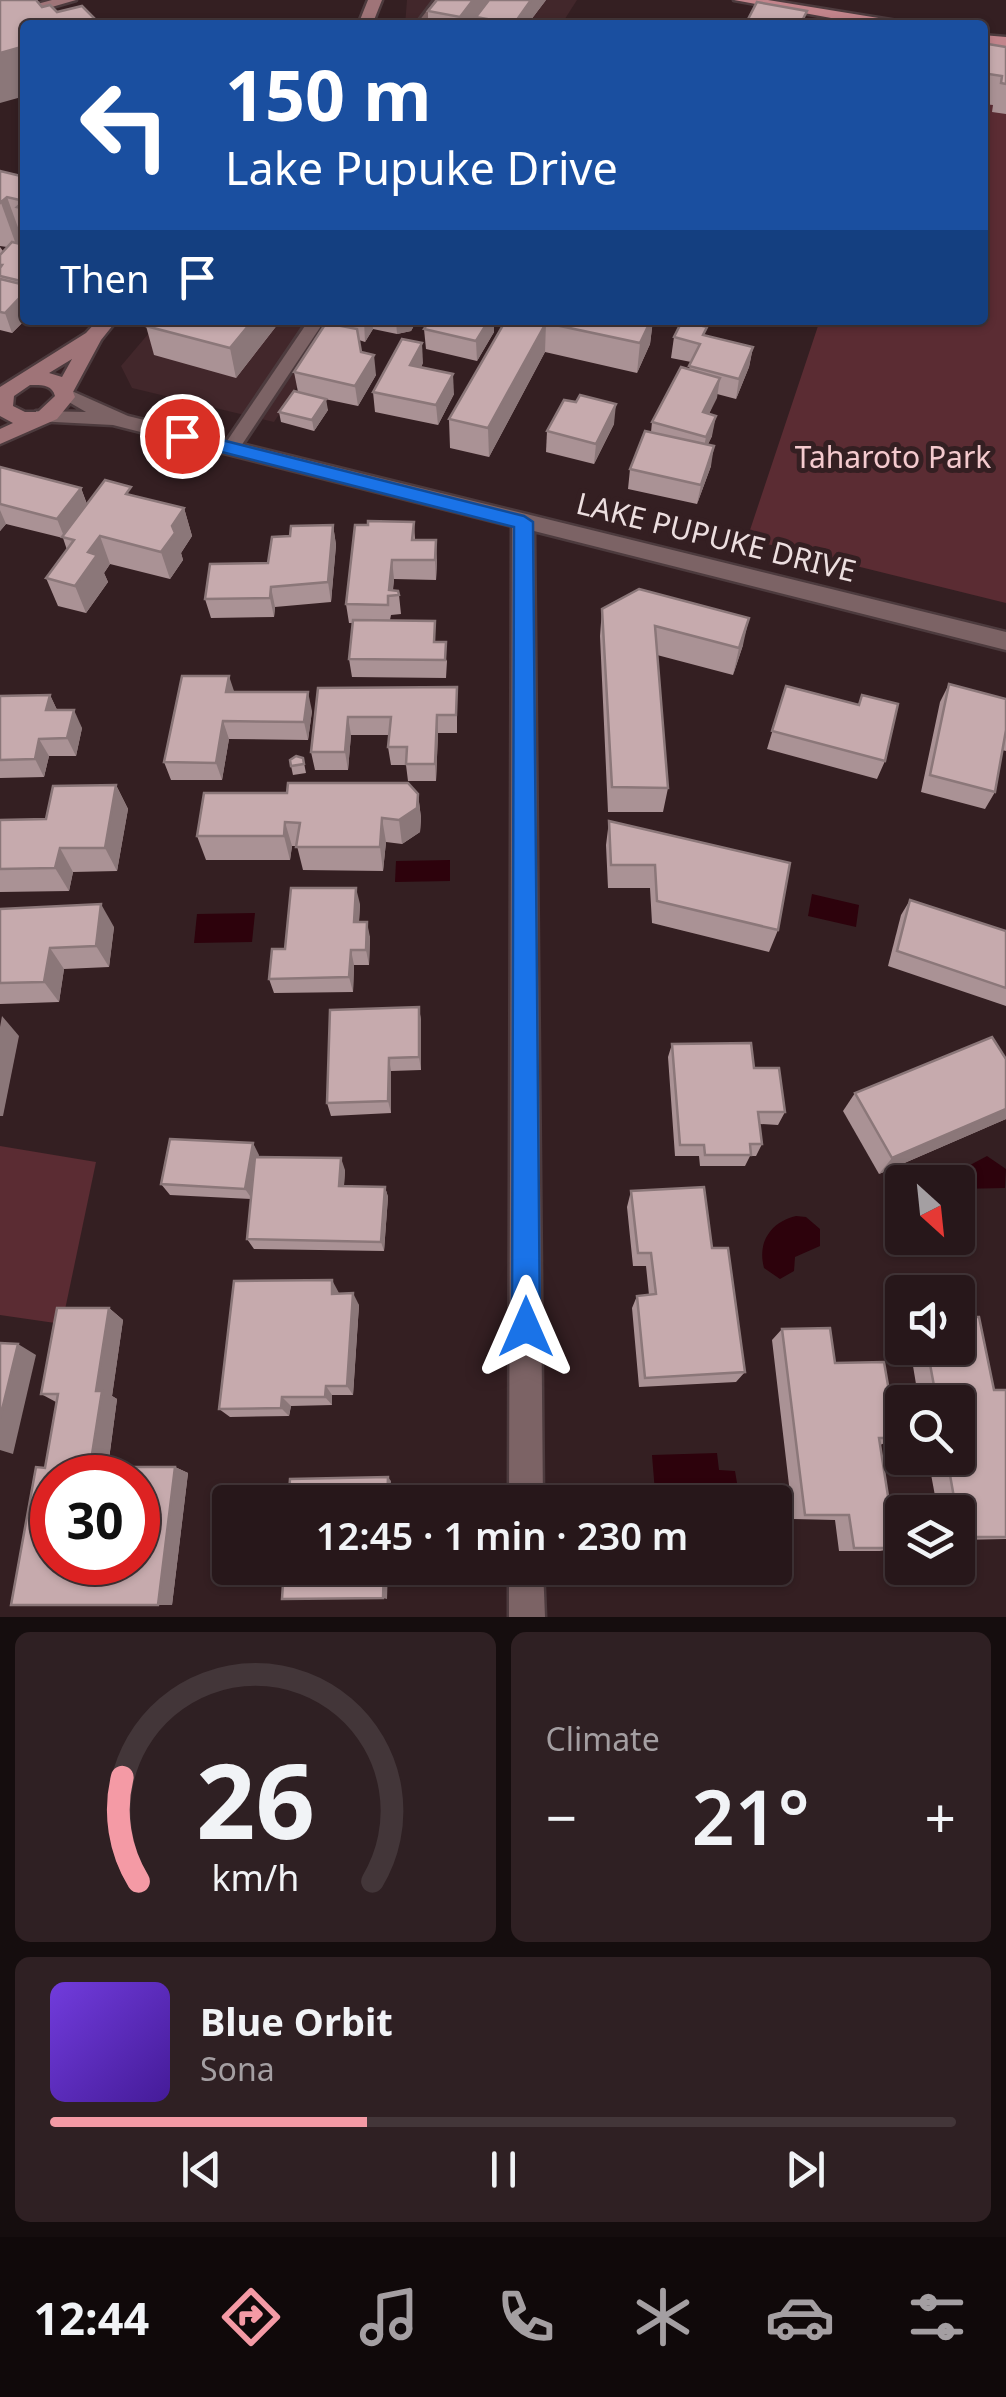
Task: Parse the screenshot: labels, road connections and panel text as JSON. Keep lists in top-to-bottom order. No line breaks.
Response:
{"streets":{"street":["LAKE PUPUKE DRIVE"]},"parks":["Taharoto Park"],"north":"bottom right","page":{"turn":["150 m","Lake Pupuke Drive"],"then":"Then","limit":"30","trip":"12:45 · 1 min · 230 m","tile":"Climate","heat":["−","21°","+"],"song":["Blue Orbit","Sona"],"tabs":"12:44","gauge":["26","km/h"]}}
